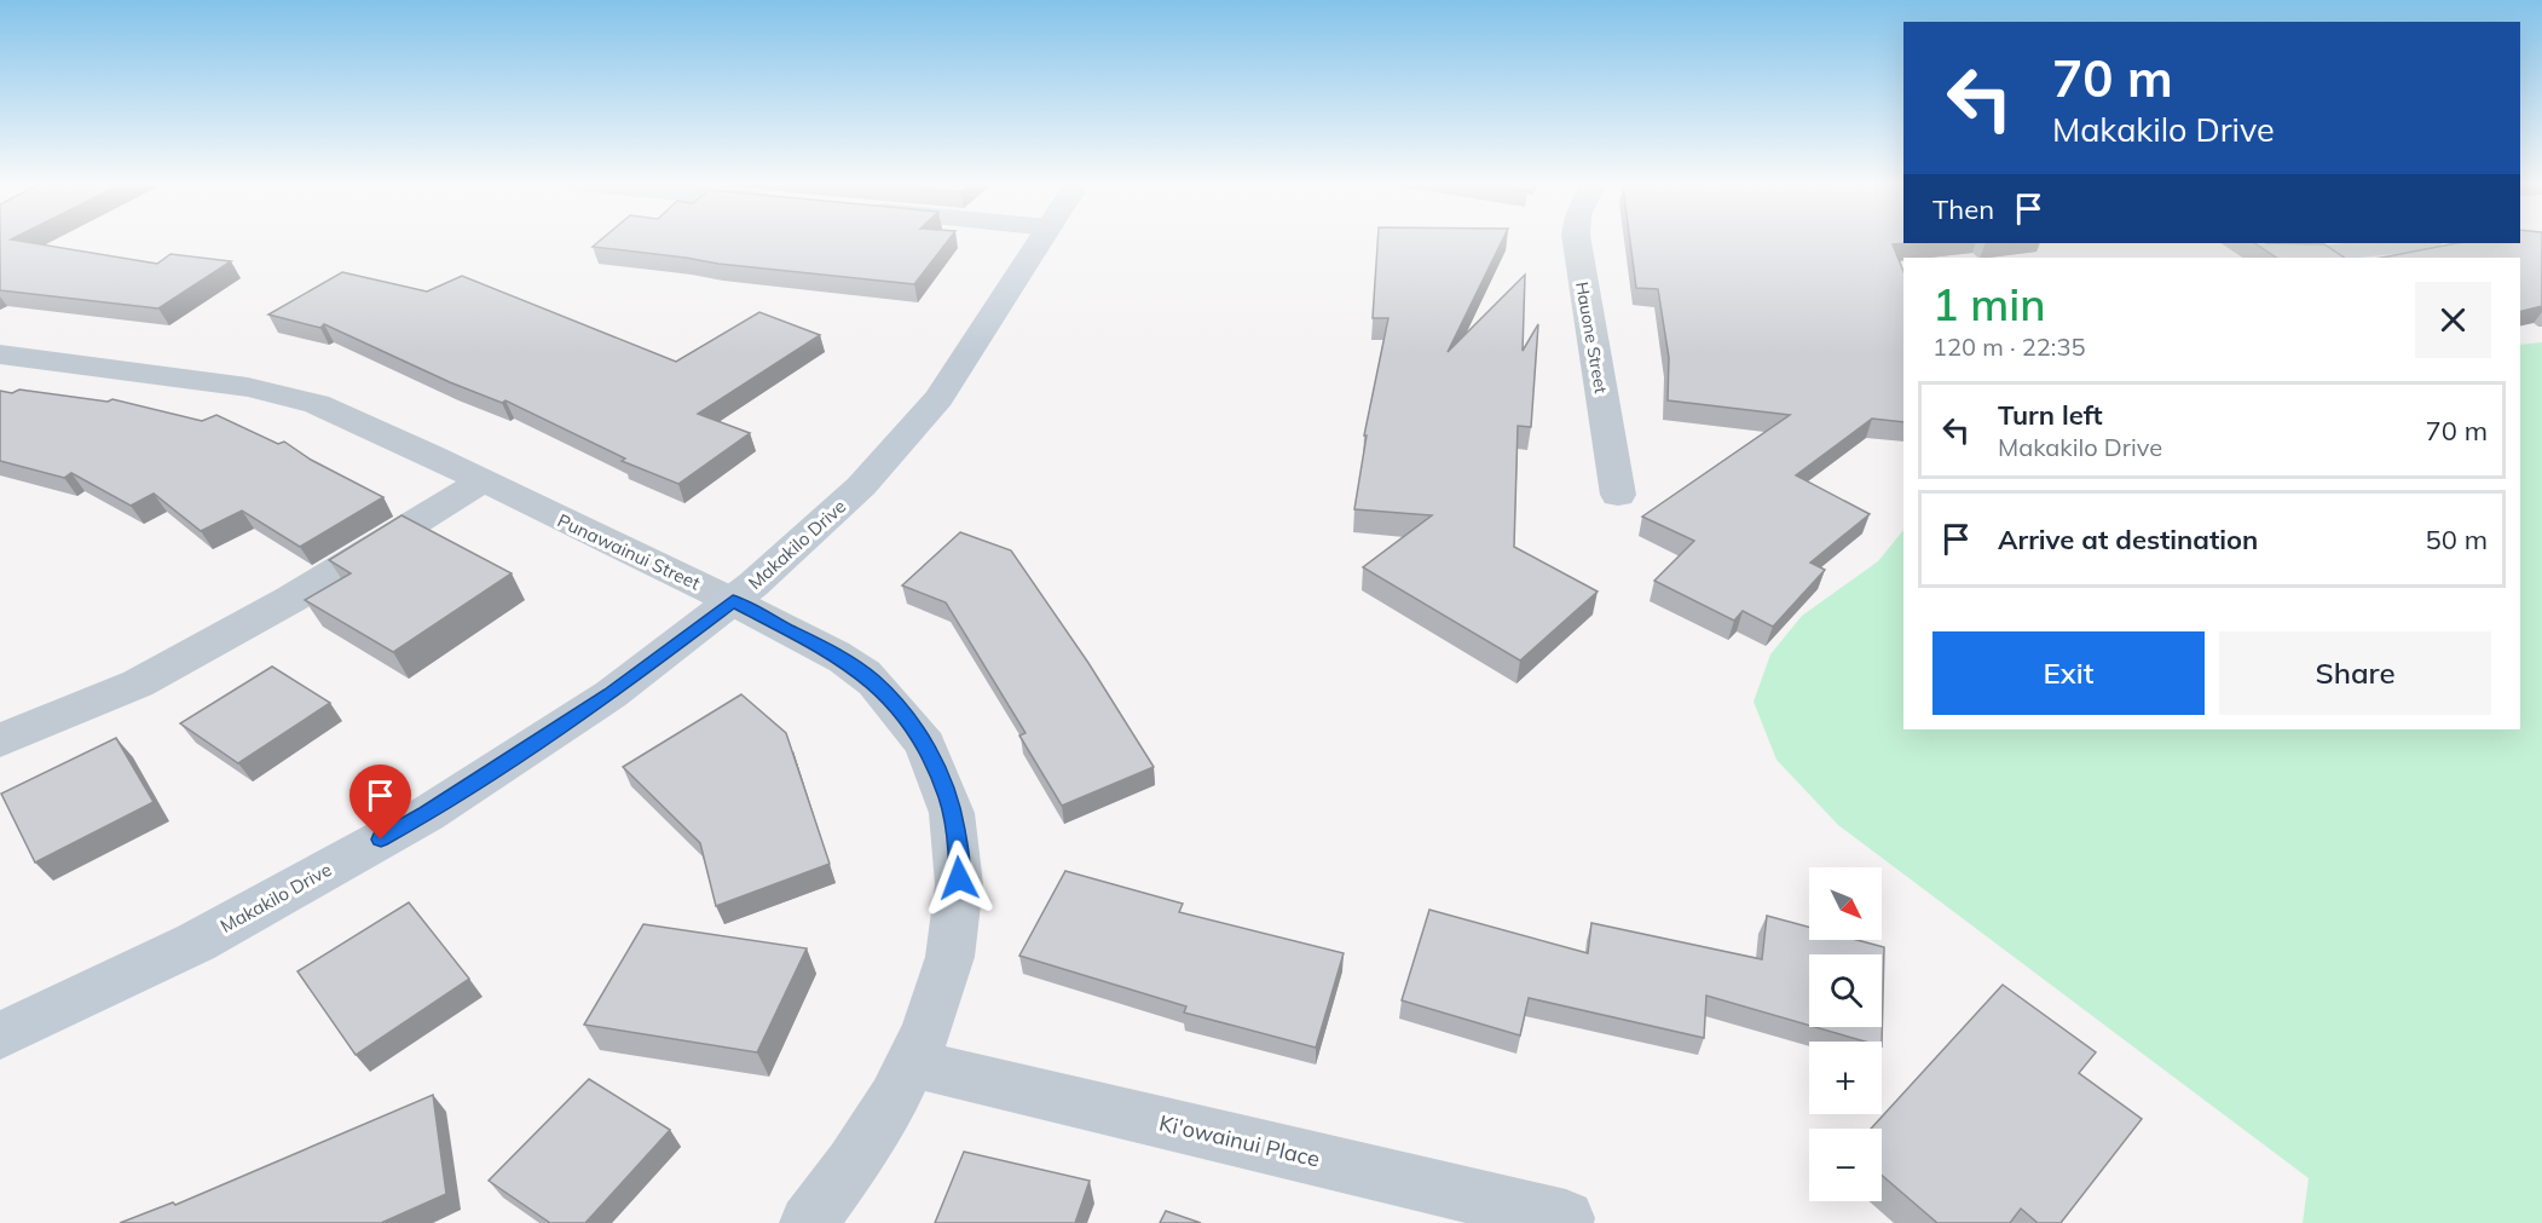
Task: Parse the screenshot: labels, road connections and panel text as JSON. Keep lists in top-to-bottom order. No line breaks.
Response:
{"streets":{"street":["Hauone Street","Makakilo Drive","Punawainui Street","Ki'owainui Place"]},"crossings":[["Makakilo Drive","Punawainui Street"],["Punawainui Street","Ki'owainui Place"]],"north":"bottom right","page":{"turn":["70 m","Makakilo Drive"],"then":"Then","heading":["1 min","120 m · 22:35"],"list":[{"name":"Turn left","note":"Makakilo Drive","value":"70 m"},{"name":"Arrive at destination","value":"50 m"}],"buttons":["Exit","Share"],"map_buttons":["+","−"]}}
